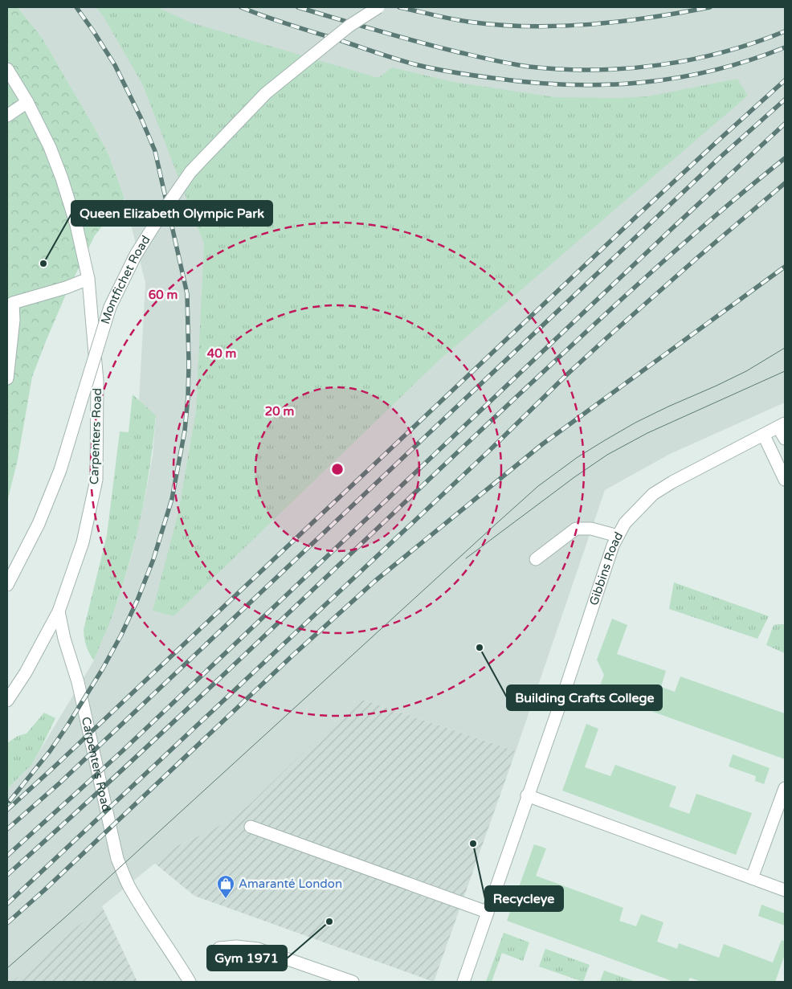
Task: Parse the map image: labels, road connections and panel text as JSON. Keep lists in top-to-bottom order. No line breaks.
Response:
{"streets":{"street":["Montfichet Road","Carpenters Road","Gibbins Road"]},"places":{"other":["Queen Elizabeth Olympic Park","Building Crafts College","Recycleye","Gym 1971"],"shop":["Amaranté London"]},"rings":["60 m","40 m","20 m"]}
